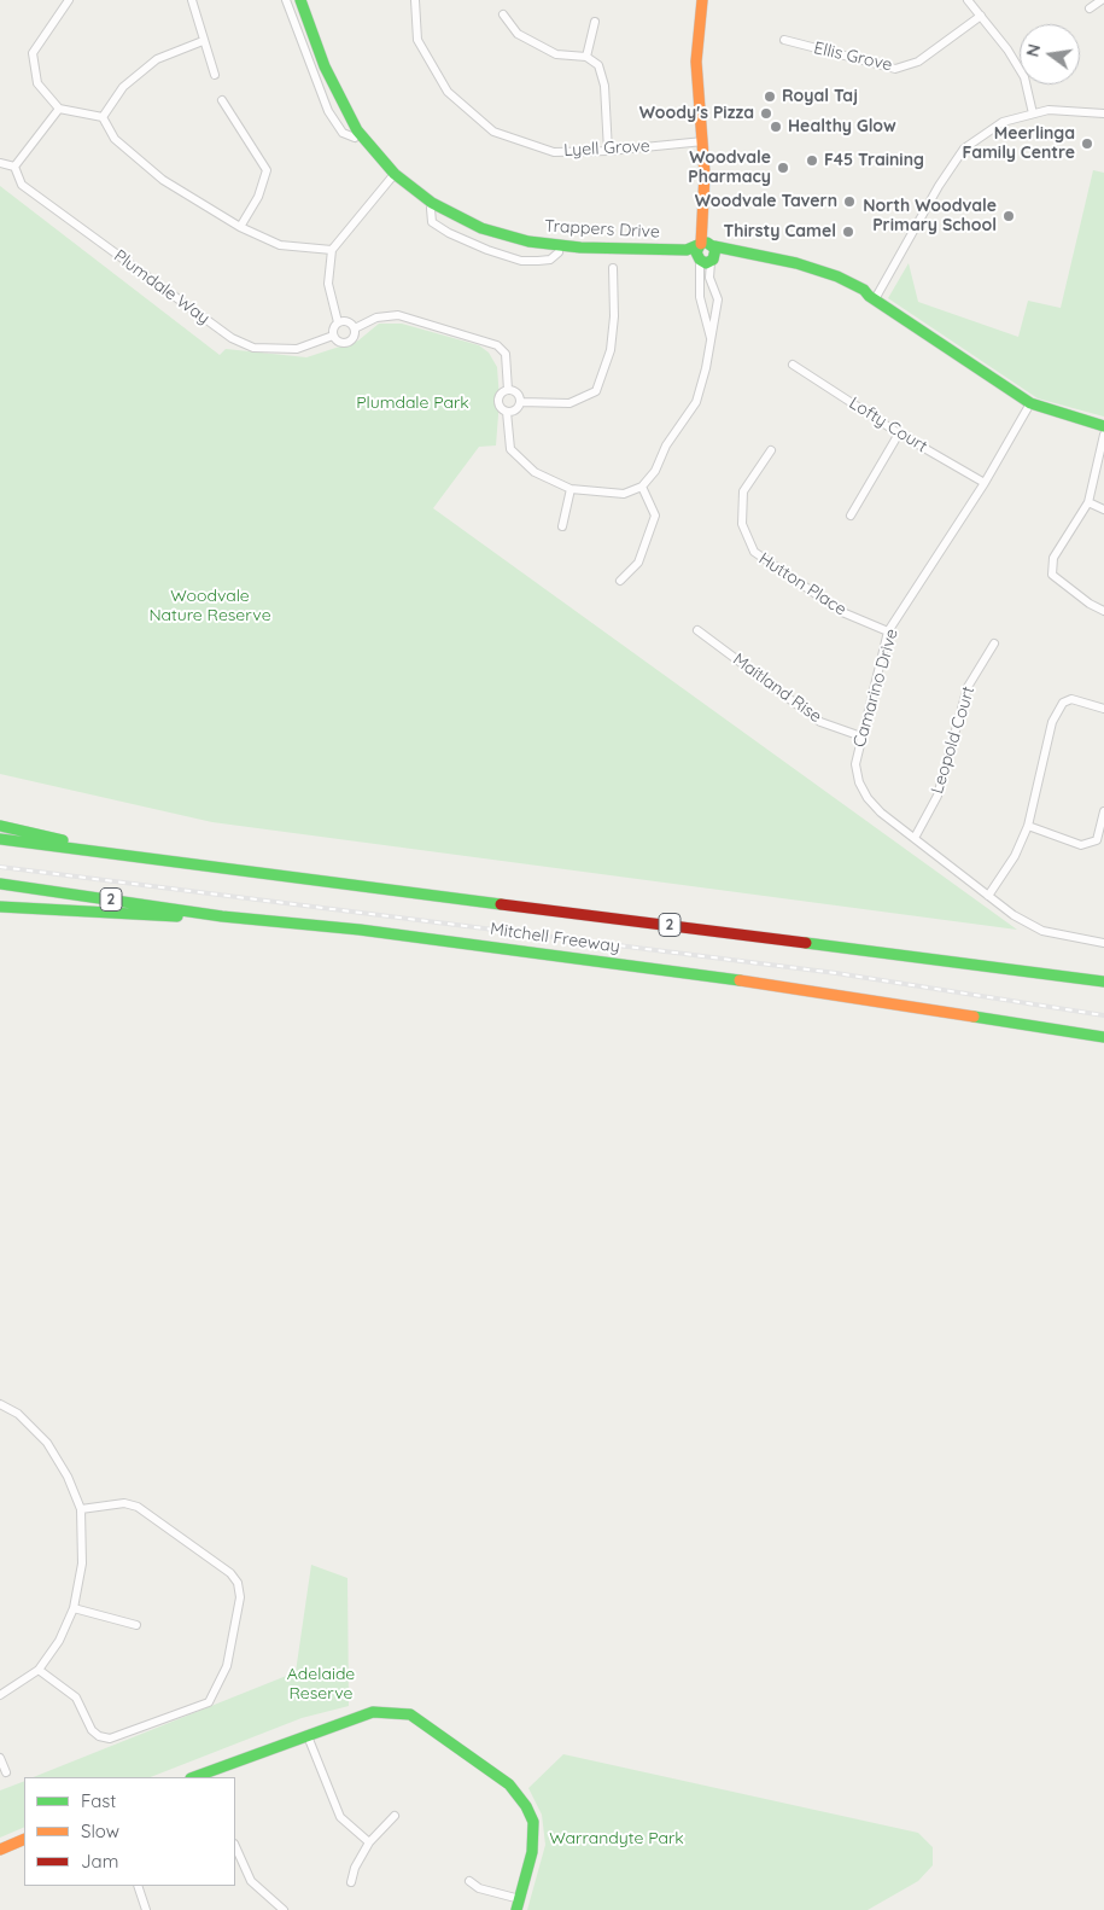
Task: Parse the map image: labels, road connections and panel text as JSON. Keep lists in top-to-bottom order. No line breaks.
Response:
{"streets":{"main road":["Trappers Drive","2","Mitchell Freeway"],"street":["Ellis Grove","Lyell Grove","Plumdale Way","Lofty Court","Hutton Place","Maitland Rise","Camarino Drive","Leopold Court"]},"crossings":[["Trappers Drive","Camarino Drive"],["Lofty Court","Camarino Drive"],["Hutton Place","Camarino Drive"],["Maitland Rise","Camarino Drive"],["Camarino Drive","Leopold Court"]],"parks":["Plumdale Park","Woodvale Nature Reserve","Adelaide Reserve","Warrandyte Park"],"places":["Royal Taj","Woody's Pizza","Healthy Glow","Meerlinga Family Centre","F45 Training","Woodvale Pharmacy","Woodvale Tavern","North Woodvale Primary School","Thirsty Camel"],"legend":["Fast","Slow","Jam"],"north":"left"}
